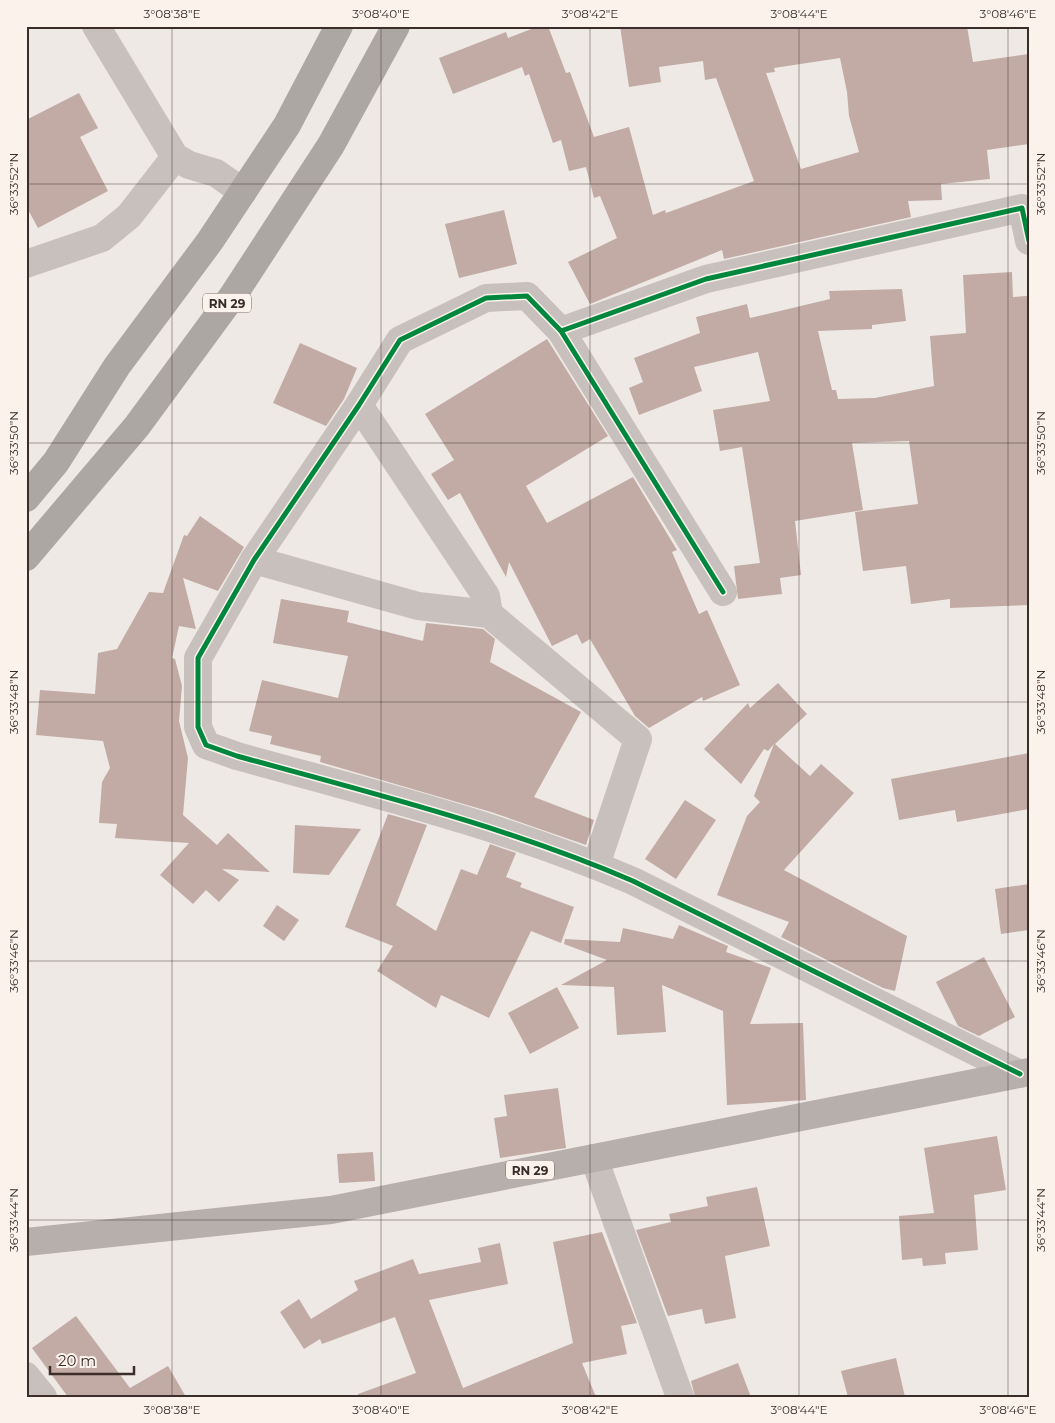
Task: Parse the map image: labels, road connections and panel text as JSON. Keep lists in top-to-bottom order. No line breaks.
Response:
{"streets":{"highway":["RN 29"]},"scale_bar":"20 m","coordinates":["3°08'38\"E","3°08'40\"E","3°08'42\"E","3°08'44\"E","3°08'46\"E","36°33'52\"N","36°33'50\"N","36°33'48\"N","36°33'46\"N","36°33'44\"N"]}
